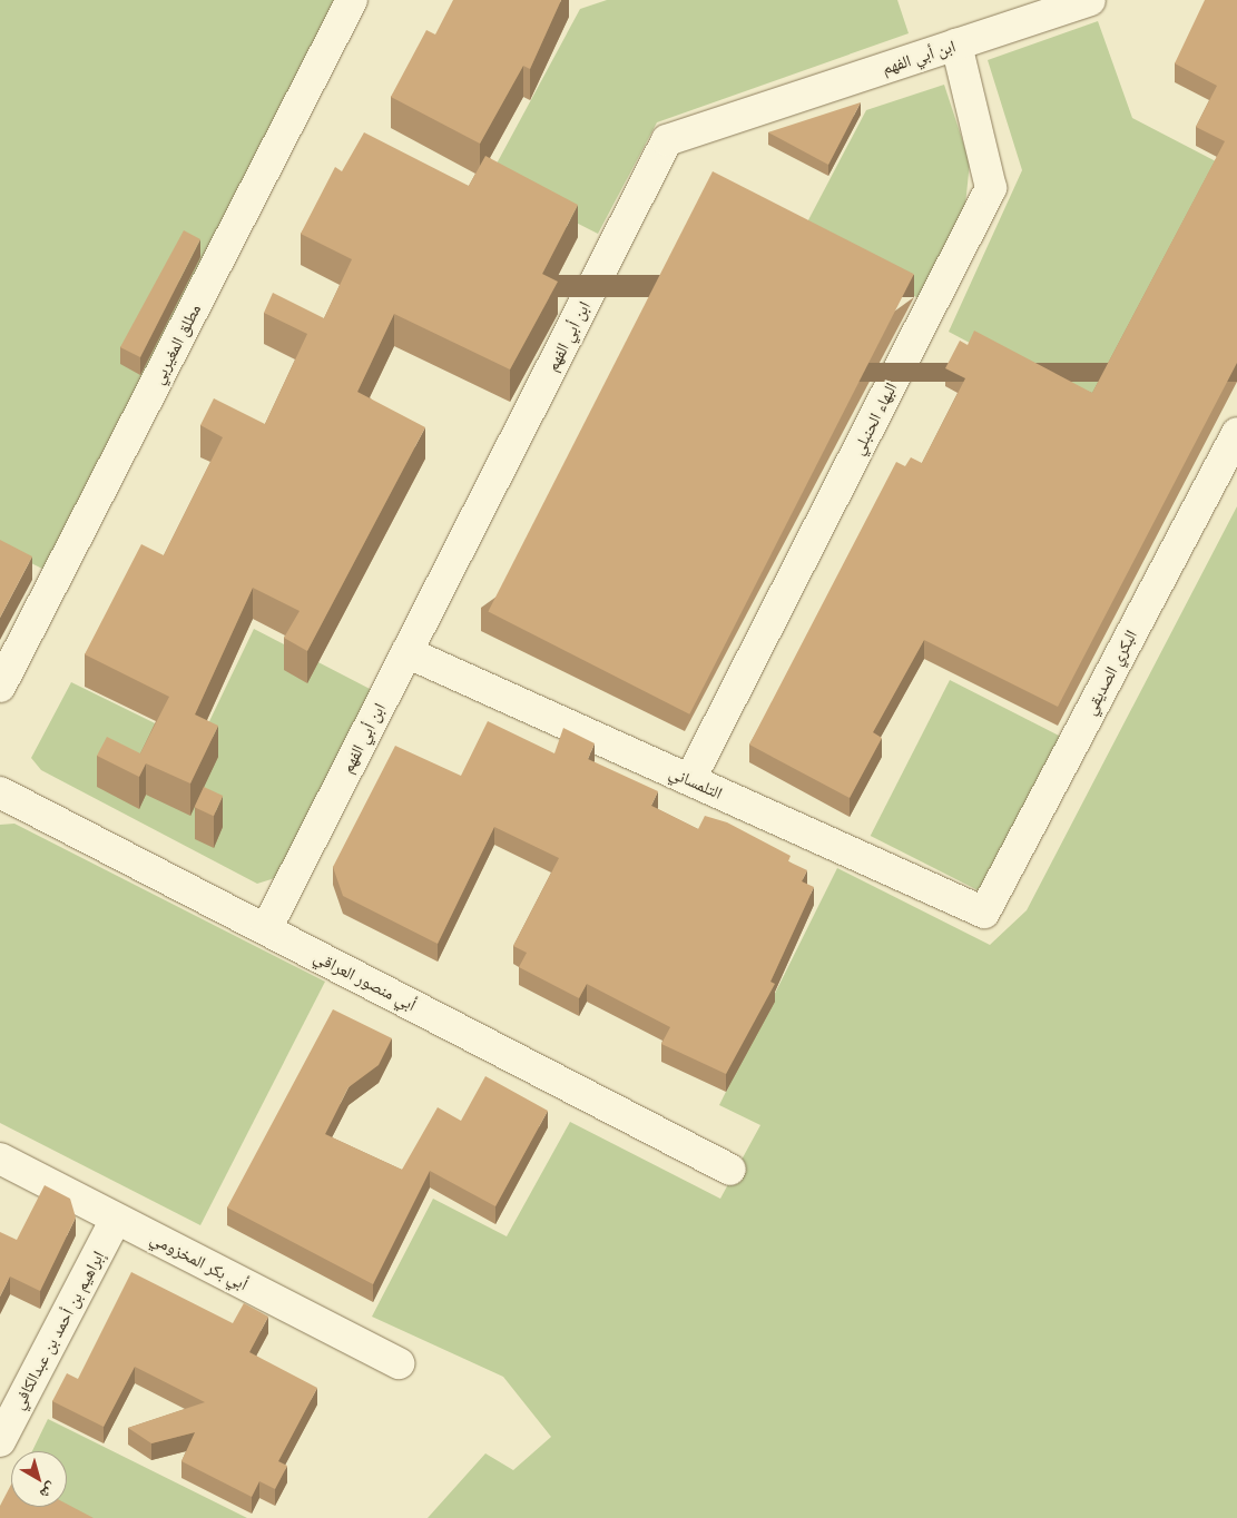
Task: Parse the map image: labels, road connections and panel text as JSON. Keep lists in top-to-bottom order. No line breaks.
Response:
{"streets":{"street":["ابن أبي الفهم","مطلق المغيربي","البهاء الحنبلي","البكري الصديقي","التلمساني","أبي منصور العراقي","أبي بكر المخزومي","إبراهيم بن أحمد بن عبدالكافي"]},"crossings":[["ابن أبي الفهم","البهاء الحنبلي"],["ابن أبي الفهم","التلمساني"],["ابن أبي الفهم","أبي منصور العراقي"],["البهاء الحنبلي","التلمساني"],["البكري الصديقي","التلمساني"],["أبي بكر المخزومي","إبراهيم بن أحمد بن عبدالكافي"]],"north":"bottom right"}
